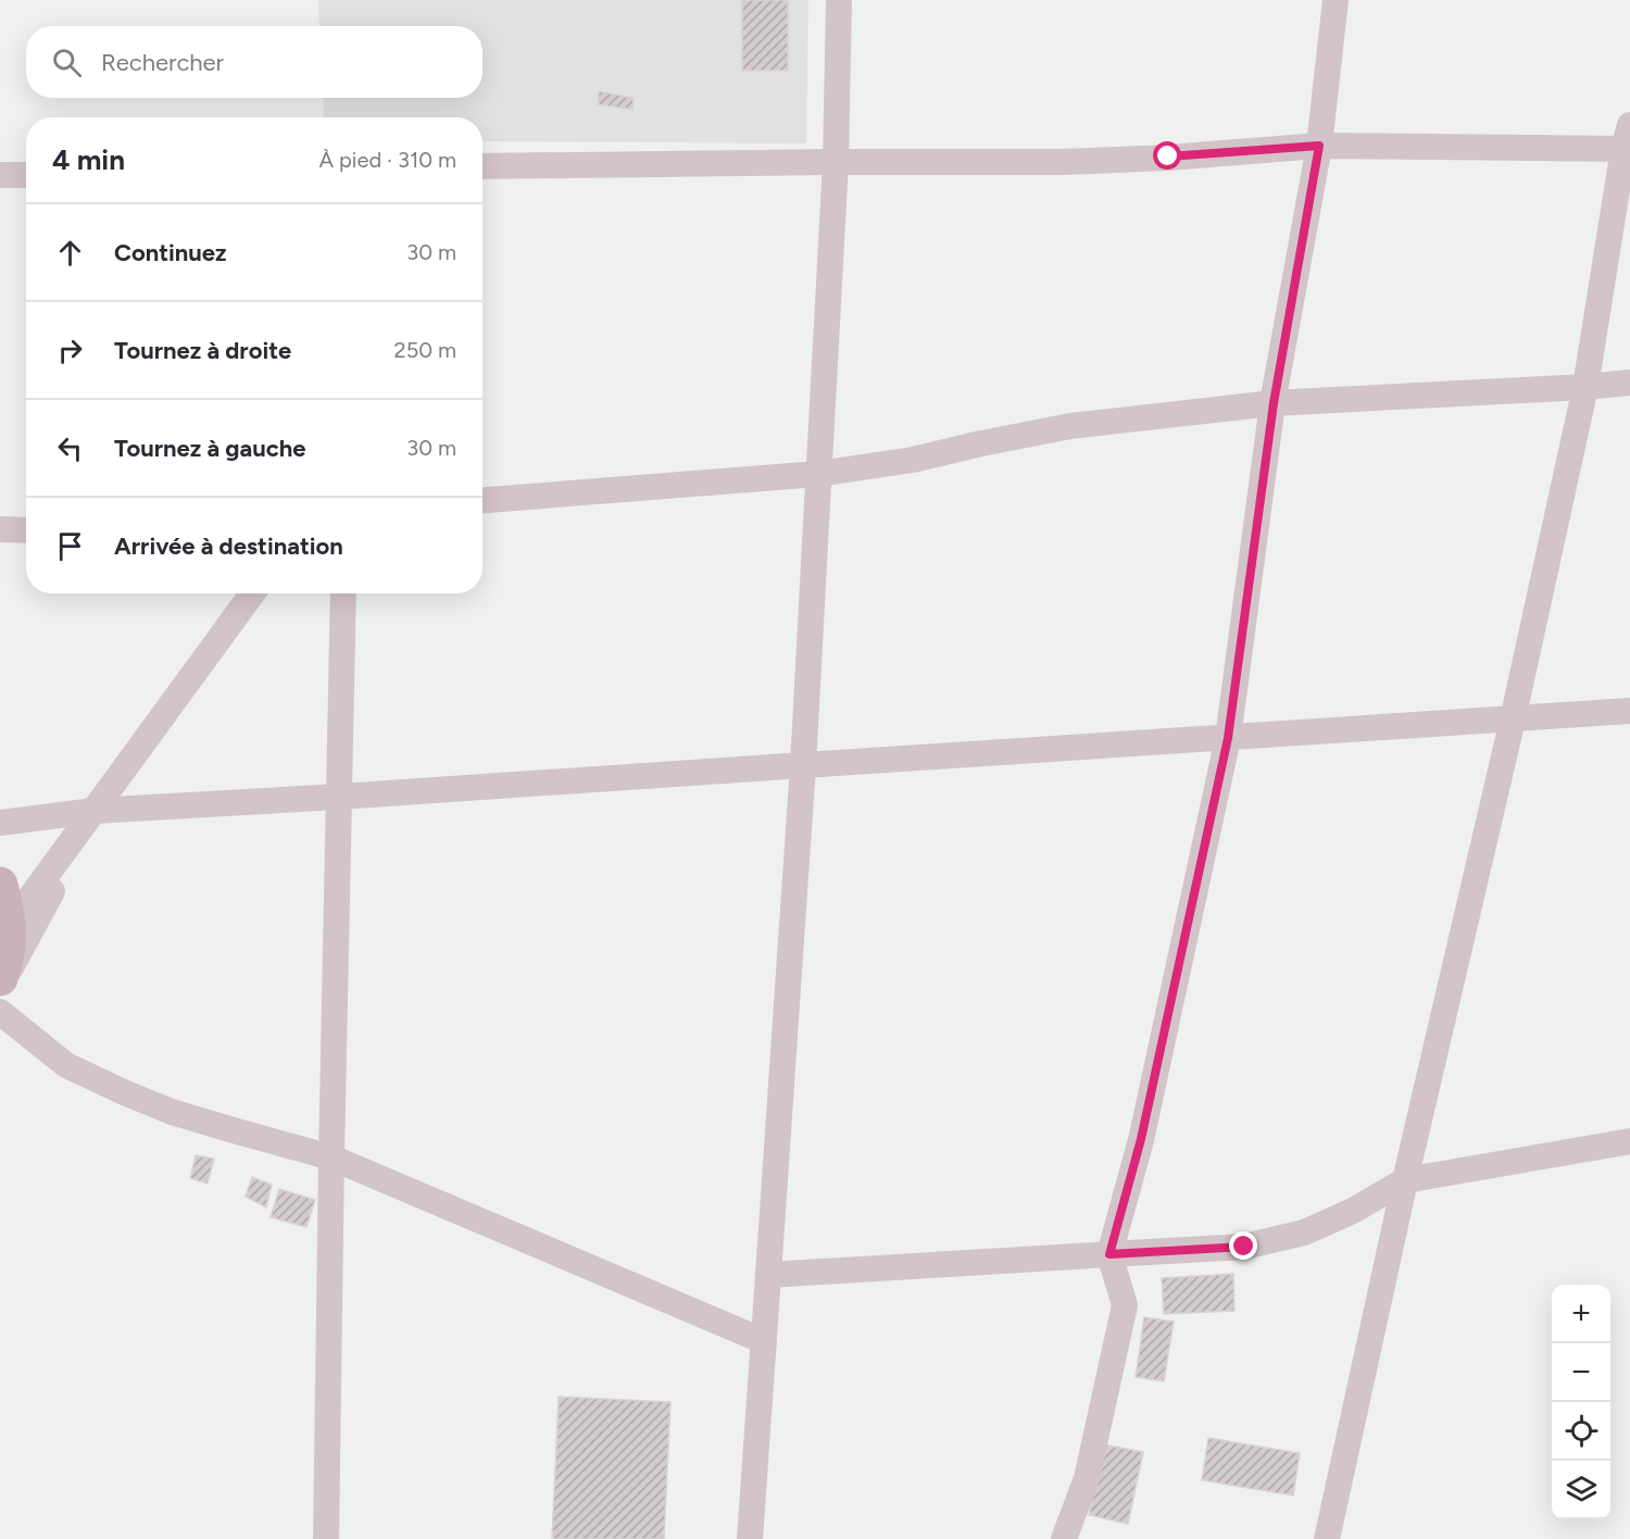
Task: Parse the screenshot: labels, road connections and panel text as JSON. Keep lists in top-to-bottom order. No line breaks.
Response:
{"page":{"search":"Rechercher","heading":["4 min","À pied · 310 m"],"list":[["Continuez","30 m"],["Tournez à droite","250 m"],["Tournez à gauche","30 m"],"Arrivée à destination"],"map_buttons":["+","−"]}}
